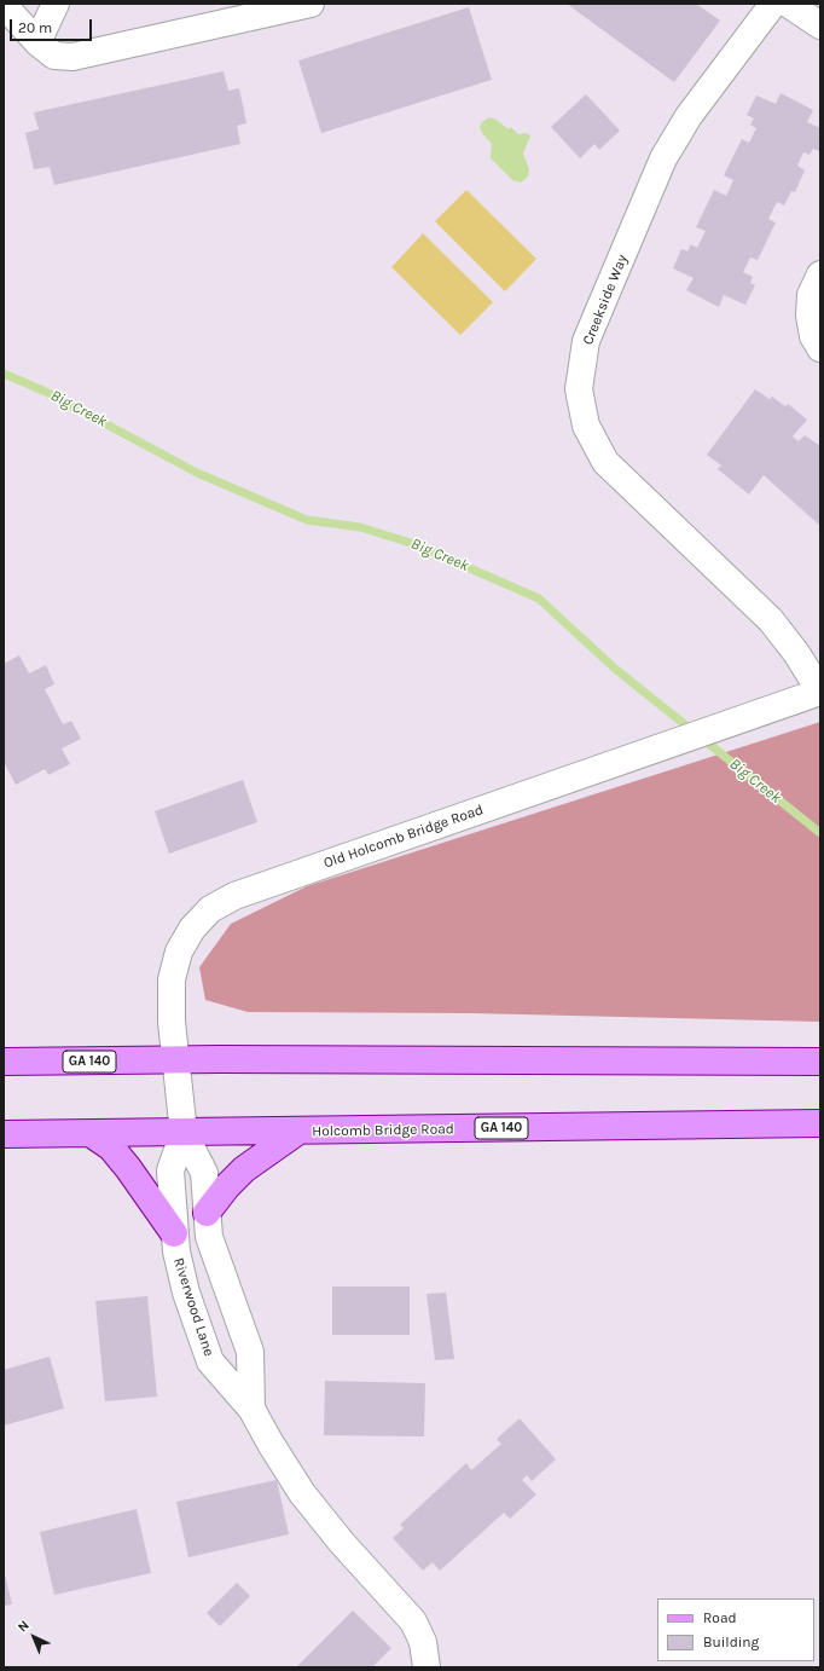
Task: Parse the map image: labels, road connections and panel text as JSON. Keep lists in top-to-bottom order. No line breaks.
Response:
{"streets":{"main road":["GA 140","Holcomb Bridge Road"],"street":["Creekside Way","Old Holcomb Bridge Road","Riverwood Lane"]},"crossings":[["Creekside Way","Old Holcomb Bridge Road"],["Old Holcomb Bridge Road","GA 140"],["Old Holcomb Bridge Road","Holcomb Bridge Road"],["Old Holcomb Bridge Road","Riverwood Lane"],["Holcomb Bridge Road","Riverwood Lane"]],"water":["Big Creek"],"legend":["Road","Building"],"scale_bar":"20 m","north":"top left"}
